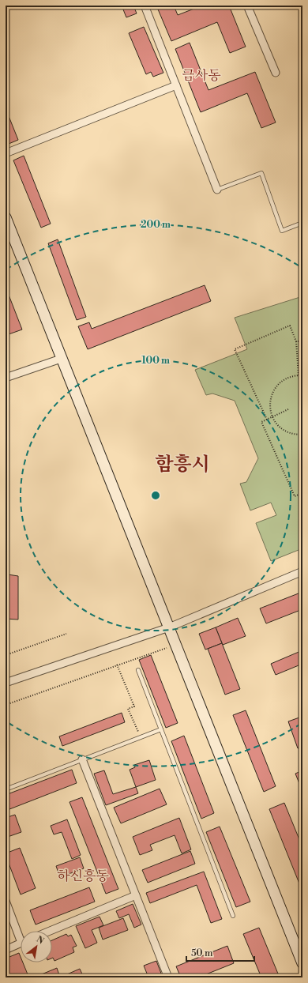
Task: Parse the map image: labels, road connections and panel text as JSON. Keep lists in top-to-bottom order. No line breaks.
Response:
{"districts":["금사동","함흥시","하신흥동"],"scale_bar":"50 m","north":"top right","rings":["200 m","100 m"]}
